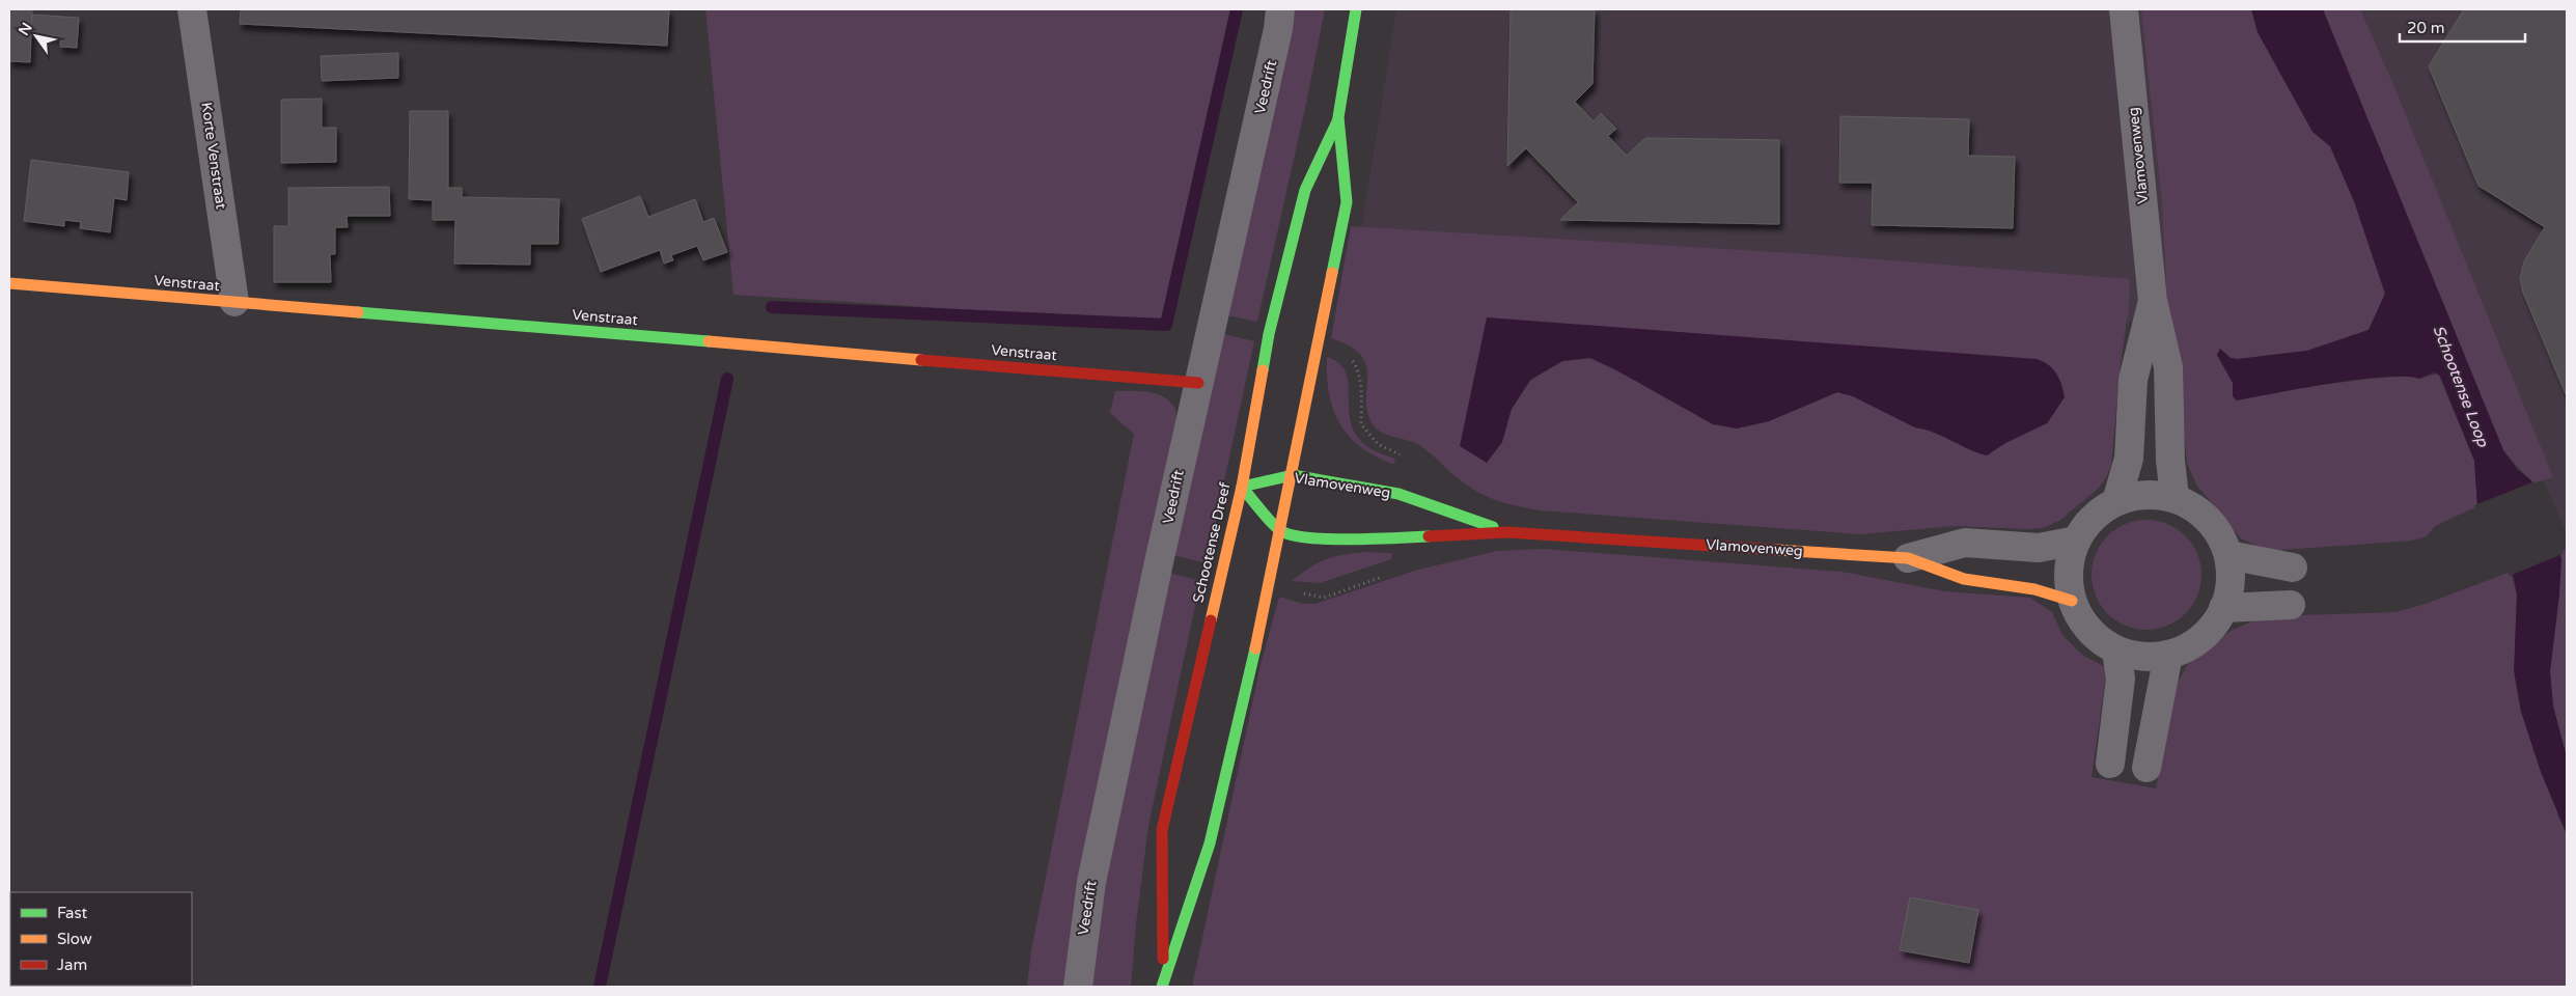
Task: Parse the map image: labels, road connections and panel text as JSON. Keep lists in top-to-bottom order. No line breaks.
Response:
{"streets":{"street":["Veedrift","Korte Venstraat","Vlamovenweg","Venstraat","Schootense Dreef"]},"crossings":[["Veedrift","Venstraat"],["Korte Venstraat","Venstraat"],["Vlamovenweg","Schootense Dreef"]],"water":["Schootense Loop"],"legend":["Fast","Slow","Jam"],"scale_bar":"20 m","north":"top left"}
